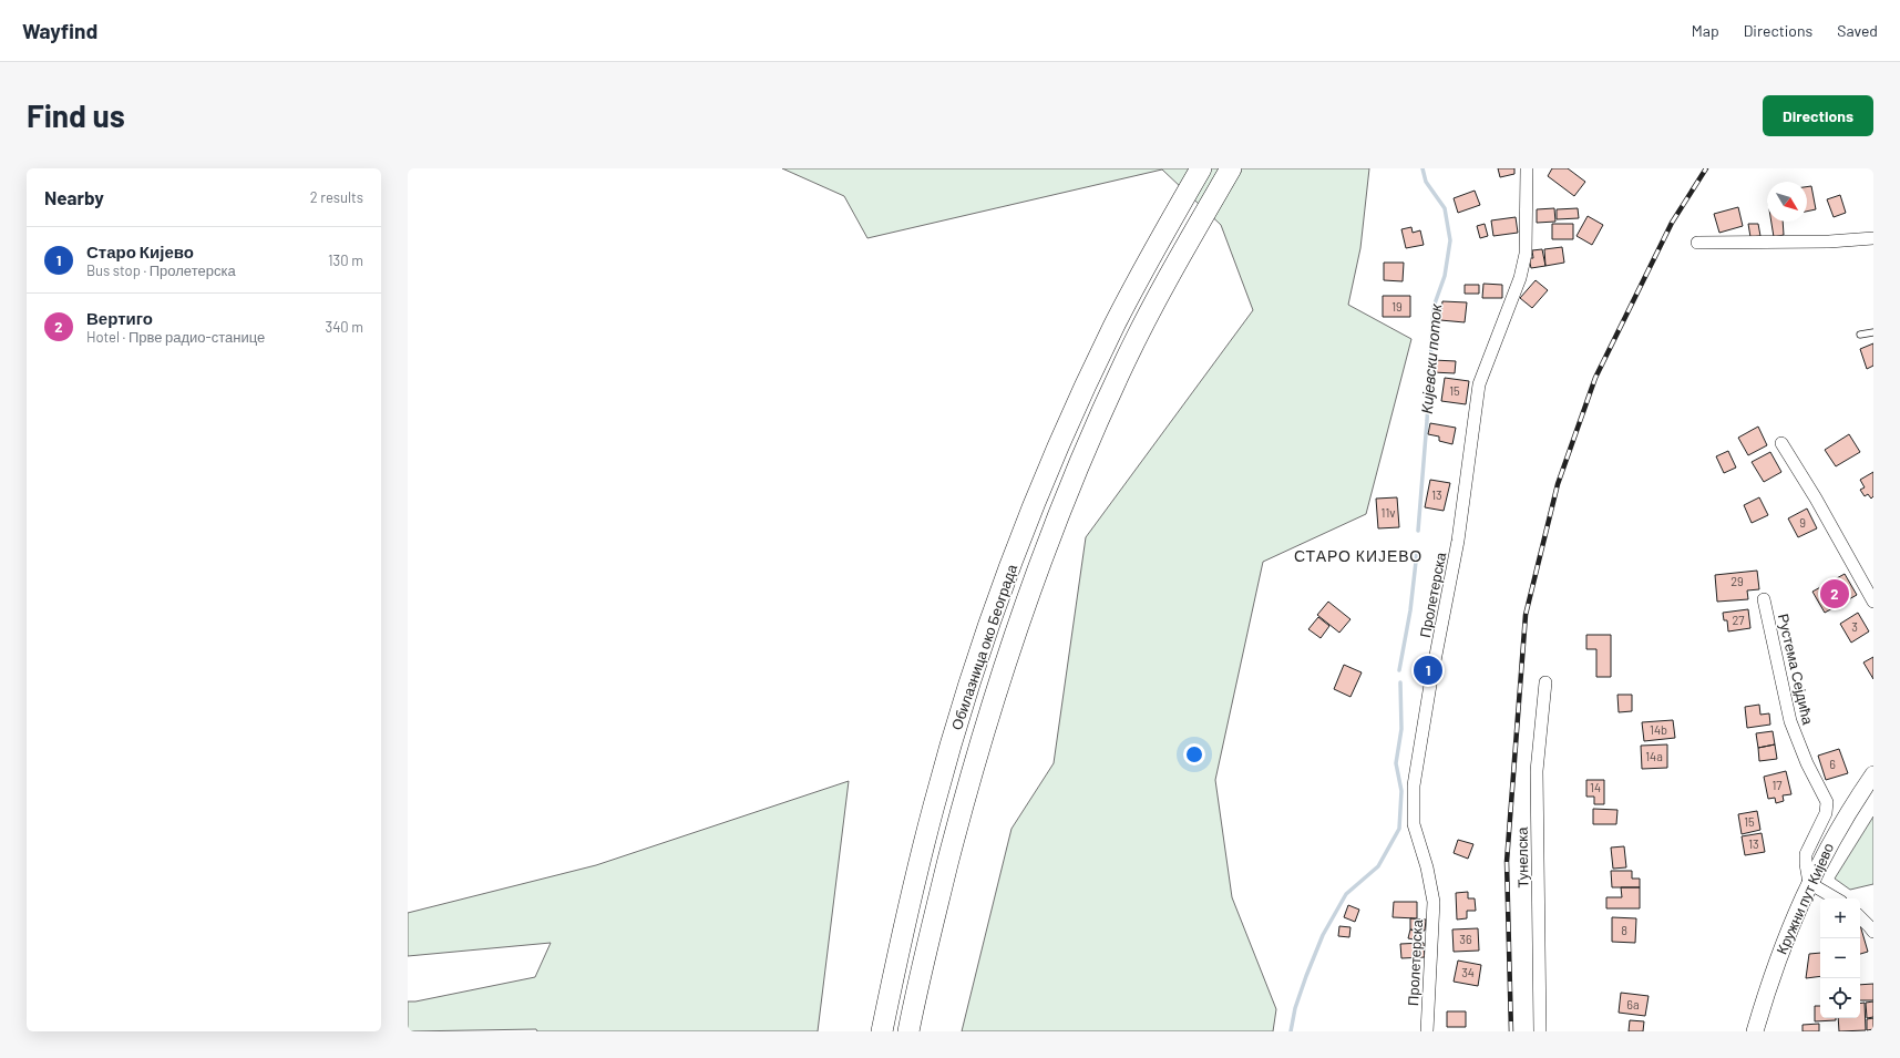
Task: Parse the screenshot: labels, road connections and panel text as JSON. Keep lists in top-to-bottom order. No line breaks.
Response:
{"streets":{"highway":["Обилазница око Београда"],"main road":["Кружни пут Кијево"],"street":["Пролетерска","Рустема Сејдића","Тунелска"]},"crossings":[["Рустема Сејдића","Кружни пут Кијево"]],"districts":["СТАРО КИЈЕВО"],"water":["Кијевски поток"],"house_numbers":["19","15","13","11v","9","29","27","3","14b","14a","6","17","14","15","13","8","36","34","6a"],"north":"bottom right","page":{"header":"Wayfind","nav":["Map","Directions","Saved"],"buttons":"Directions","title":"Find us","heading":["Nearby","2 results"],"list":[{"mark":"1","name":"Старо Кијево","note":"Bus stop · Пролетерска","value":"130 m"},{"mark":"2","name":"Вертиго","note":"Hotel · Прве радио-станице","value":"340 m"}],"pins":["2","1"],"map_buttons":["+","−"]}}
